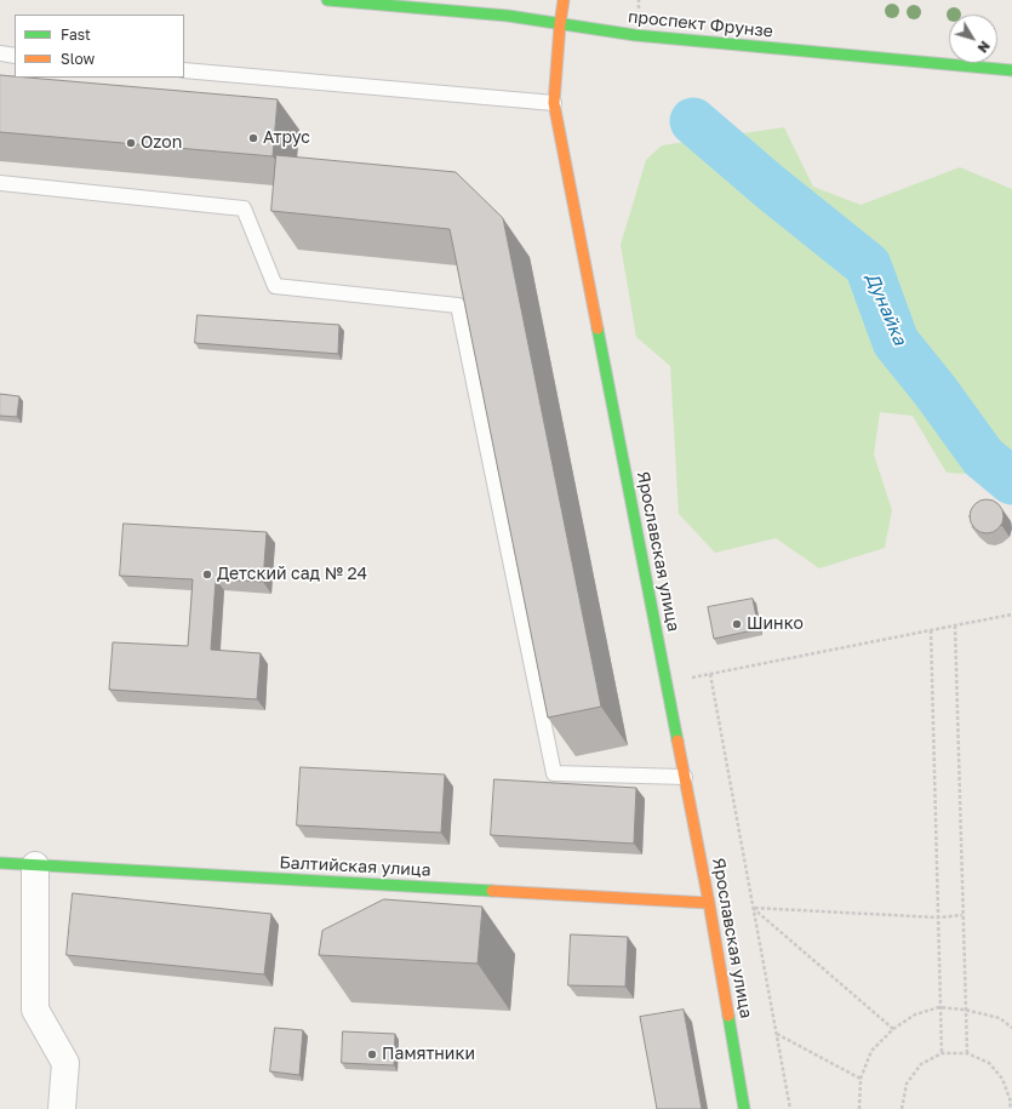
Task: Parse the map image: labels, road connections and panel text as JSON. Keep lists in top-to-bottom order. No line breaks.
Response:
{"streets":{"street":["проспект Фрунзе","Ярославская улица","Балтийская улица"]},"crossings":[["проспект Фрунзе","Ярославская улица"],["Ярославская улица","Балтийская улица"]],"water":["Дунайка"],"places":["Атрус","Ozon","Детский сад № 24","Шинко","Памятники"],"legend":["Fast","Slow"],"north":"bottom right"}
